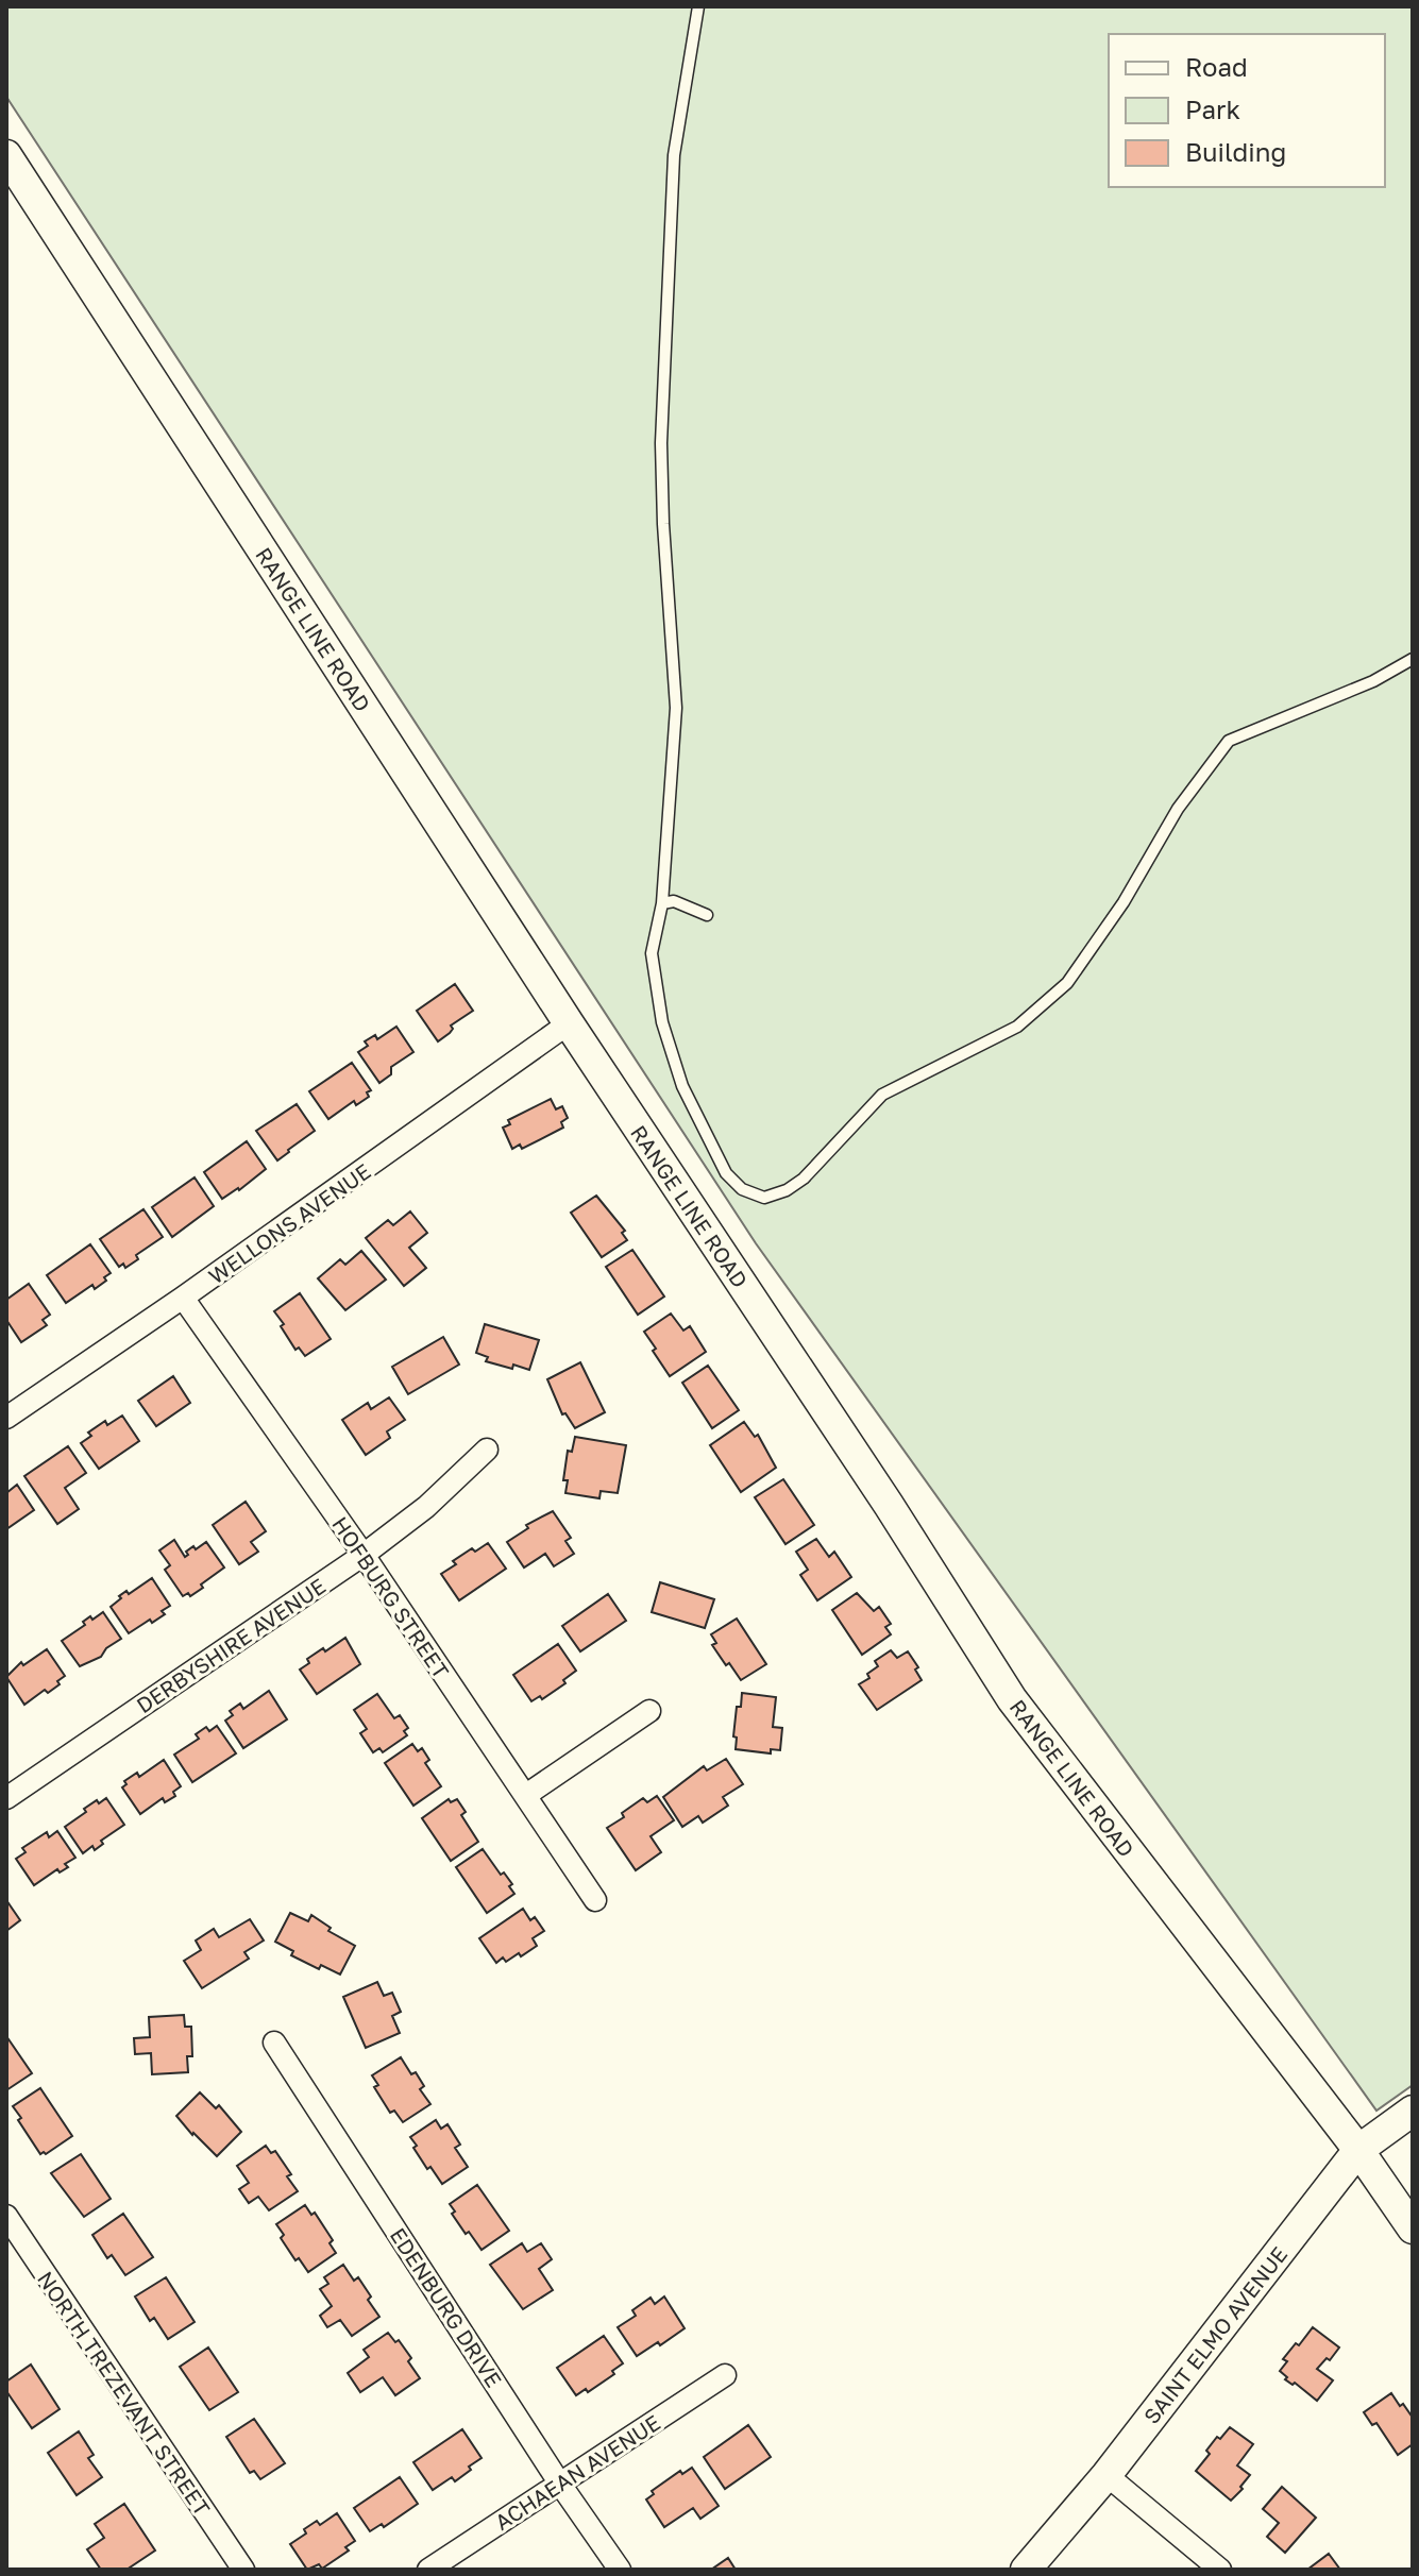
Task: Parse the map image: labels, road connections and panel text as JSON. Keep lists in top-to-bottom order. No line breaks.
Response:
{"streets":{"street":["RANGE LINE ROAD","WELLONS AVENUE","HOFBURG STREET","DERBYSHIRE AVENUE","EDENBURG DRIVE","SAINT ELMO AVENUE","NORTH TREZEVANT STREET","ACHAEAN AVENUE"]},"crossings":[["RANGE LINE ROAD","WELLONS AVENUE"],["RANGE LINE ROAD","SAINT ELMO AVENUE"],["WELLONS AVENUE","HOFBURG STREET"],["HOFBURG STREET","DERBYSHIRE AVENUE"],["EDENBURG DRIVE","ACHAEAN AVENUE"]],"legend":["Road","Park","Building"]}
